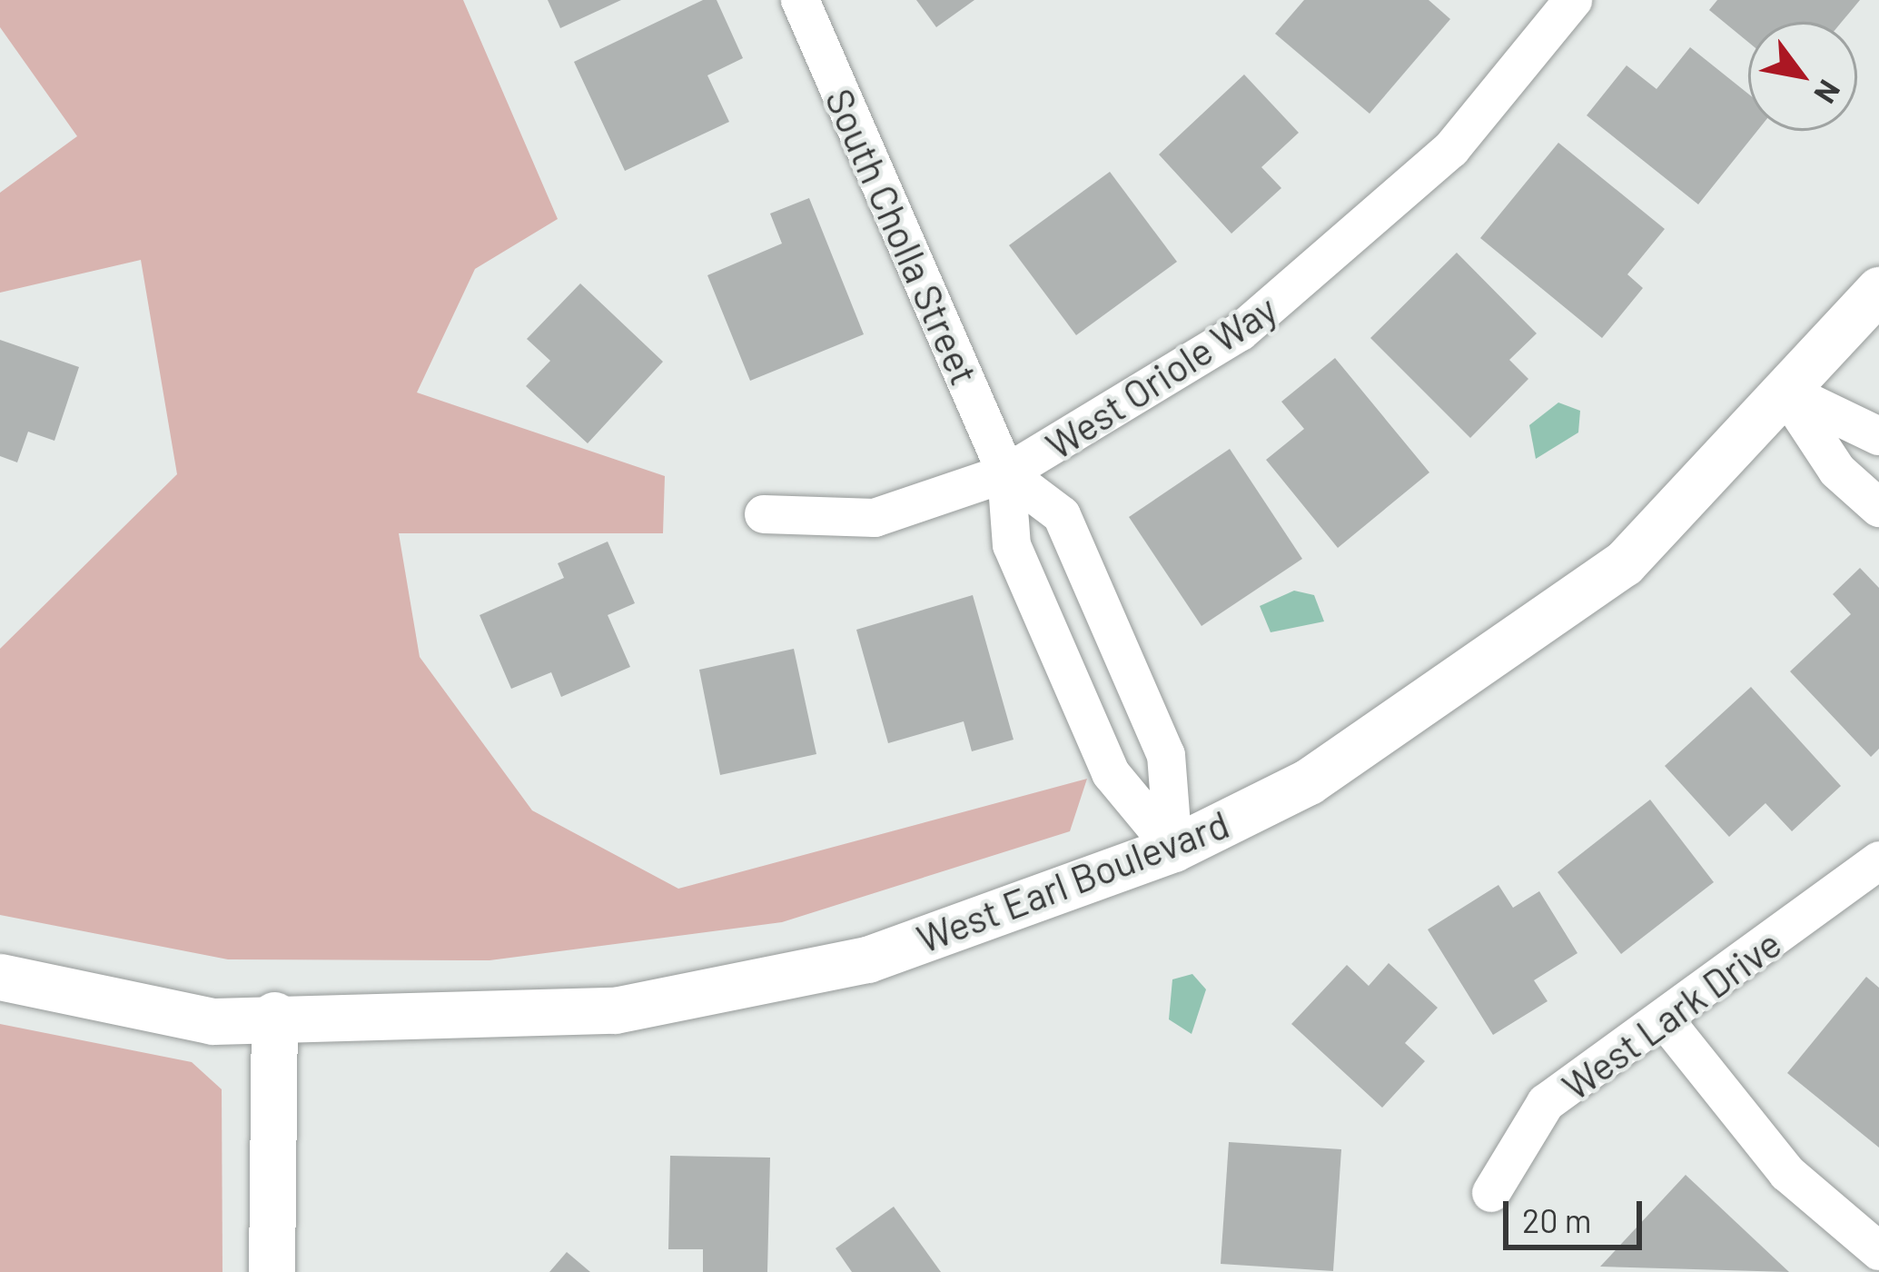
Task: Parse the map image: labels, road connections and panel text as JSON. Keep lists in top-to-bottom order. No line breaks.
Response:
{"streets":{"street":["South Cholla Street","West Oriole Way","West Earl Boulevard","West Lark Drive"]},"crossings":[["South Cholla Street","West Oriole Way"],["South Cholla Street","West Earl Boulevard"]],"scale_bar":"20 m","north":"bottom right"}
